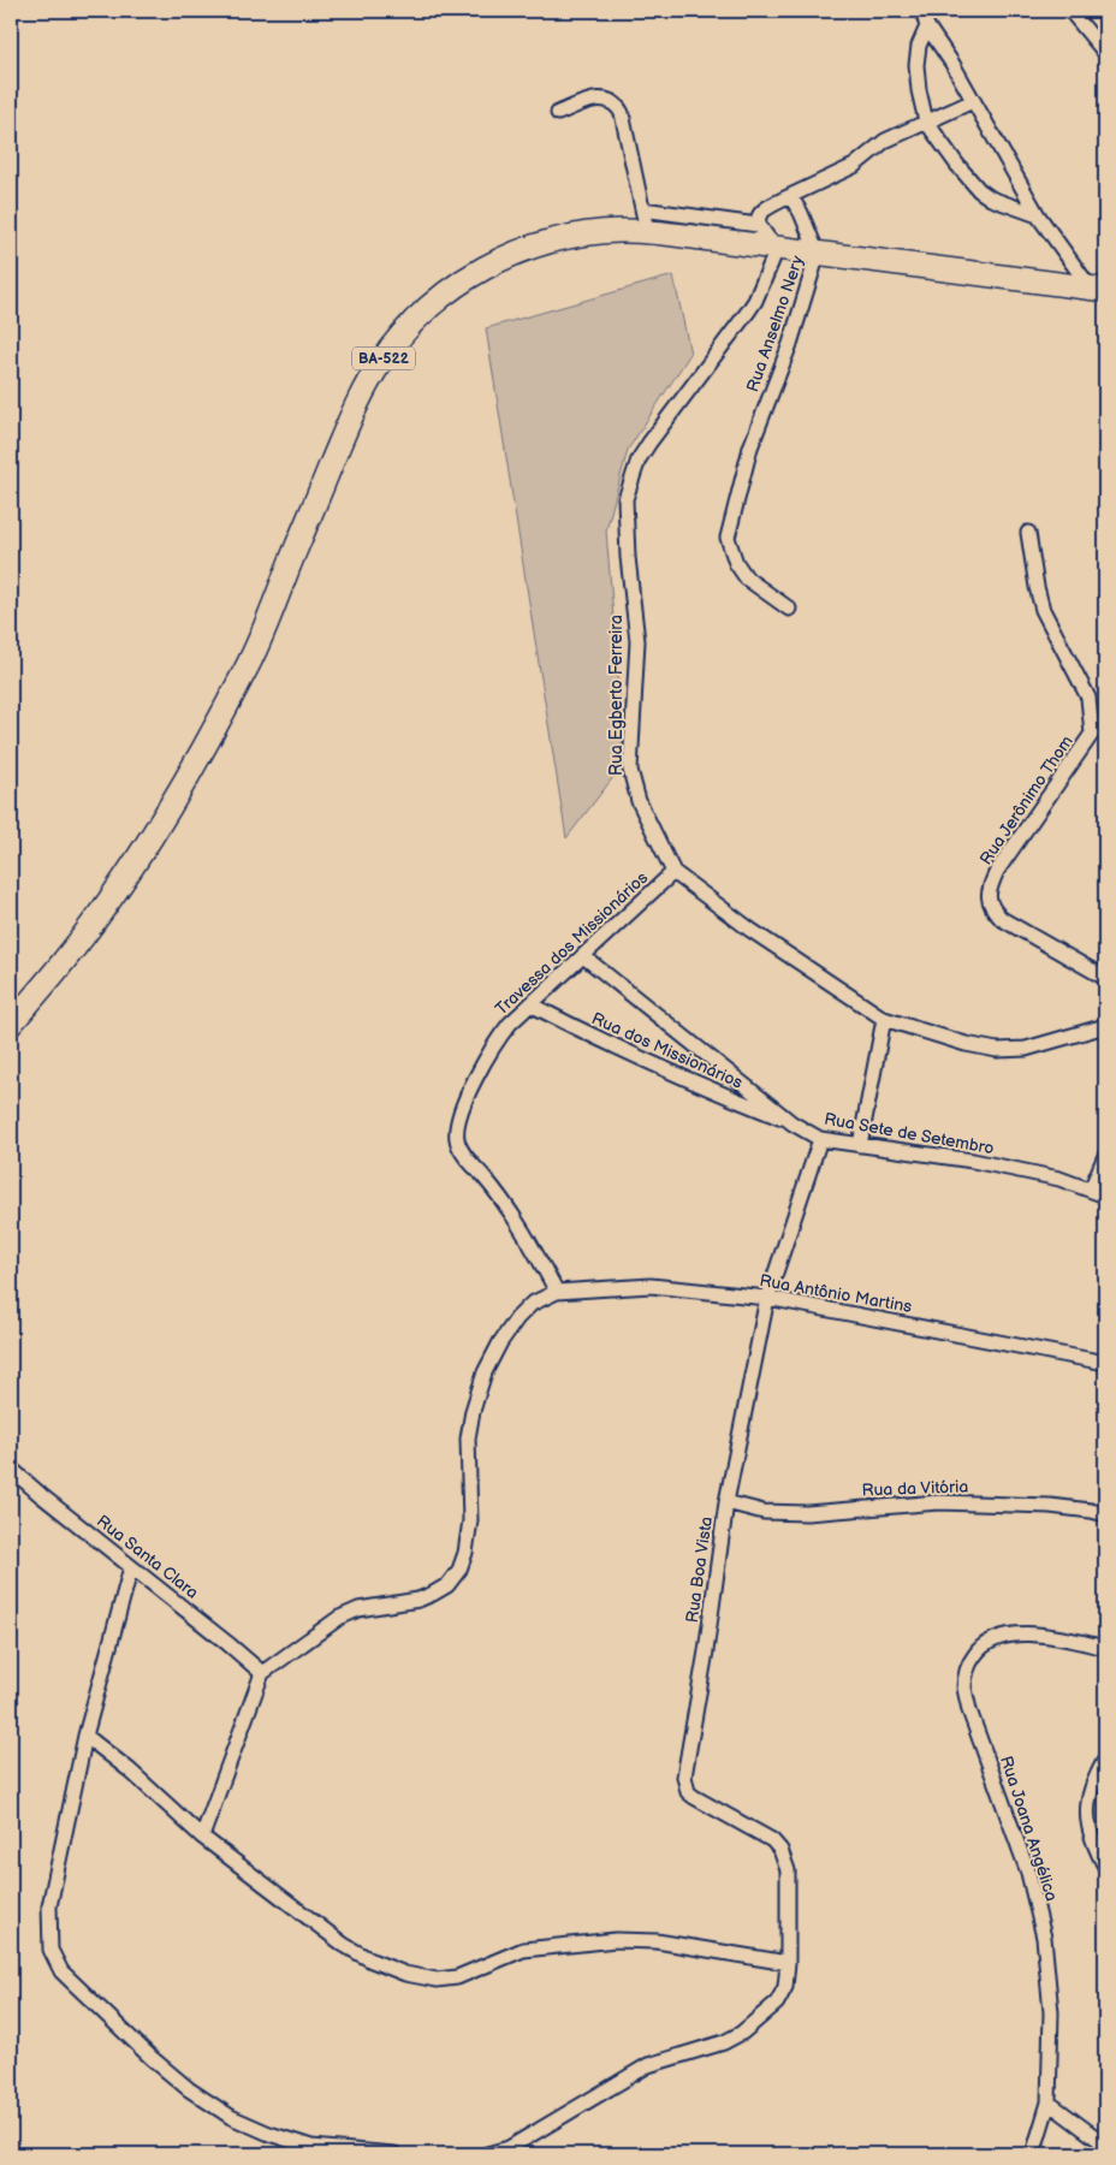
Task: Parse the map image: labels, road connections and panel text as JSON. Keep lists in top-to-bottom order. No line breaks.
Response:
{"streets":{"main road":["BA-522"],"street":["Rua Anselmo Nery","Rua Egberto Ferreira","Rua Jerônimo Thom","Travessa dos Missionários","Rua dos Missionários","Rua Sete de Setembro","Rua Antônio Martins","Rua da Vitória","Rua Santa Clara","Rua Boa Vista","Rua Joana Angélica"]},"crossings":[["Rua Anselmo Nery","BA-522"],["BA-522","Rua Egberto Ferreira"],["Rua Egberto Ferreira","Travessa dos Missionários"],["Travessa dos Missionários","Rua dos Missionários"],["Travessa dos Missionários","Rua Sete de Setembro"],["Travessa dos Missionários","Rua Antônio Martins"],["Rua dos Missionários","Rua Sete de Setembro"],["Rua Sete de Setembro","Rua Boa Vista"],["Rua Antônio Martins","Rua Boa Vista"],["Rua da Vitória","Rua Boa Vista"]]}
